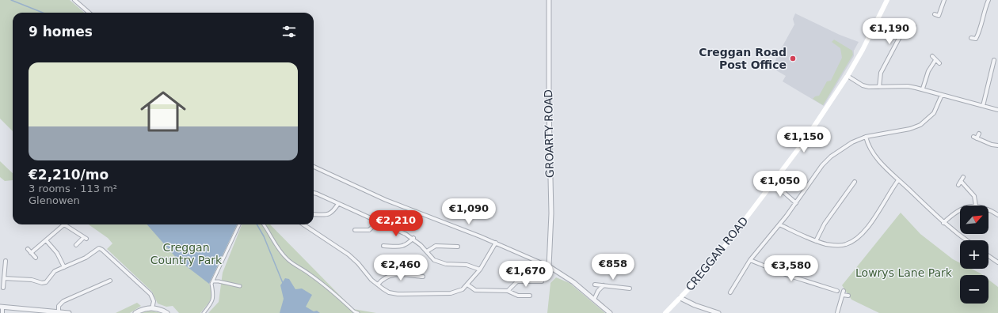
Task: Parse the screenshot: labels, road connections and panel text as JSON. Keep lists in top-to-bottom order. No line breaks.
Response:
{"streets":{"main road":["CREGGAN ROAD"],"street":["GROARTY ROAD"]},"parks":["Creggan Country Park","Lowrys Lane Park"],"places":["Creggan Road Post Office"],"north":"top right","page":{"heading":"9 homes","price":["€1,190","€1,150","€1,050","€1,090","€2,210","€858","€2,460","€3,580","€1,670"],"list":[{"name":"€2,210/mo","note":"3 rooms · 113 m² · Glenowen"}],"map_buttons":["+","−"]}}
